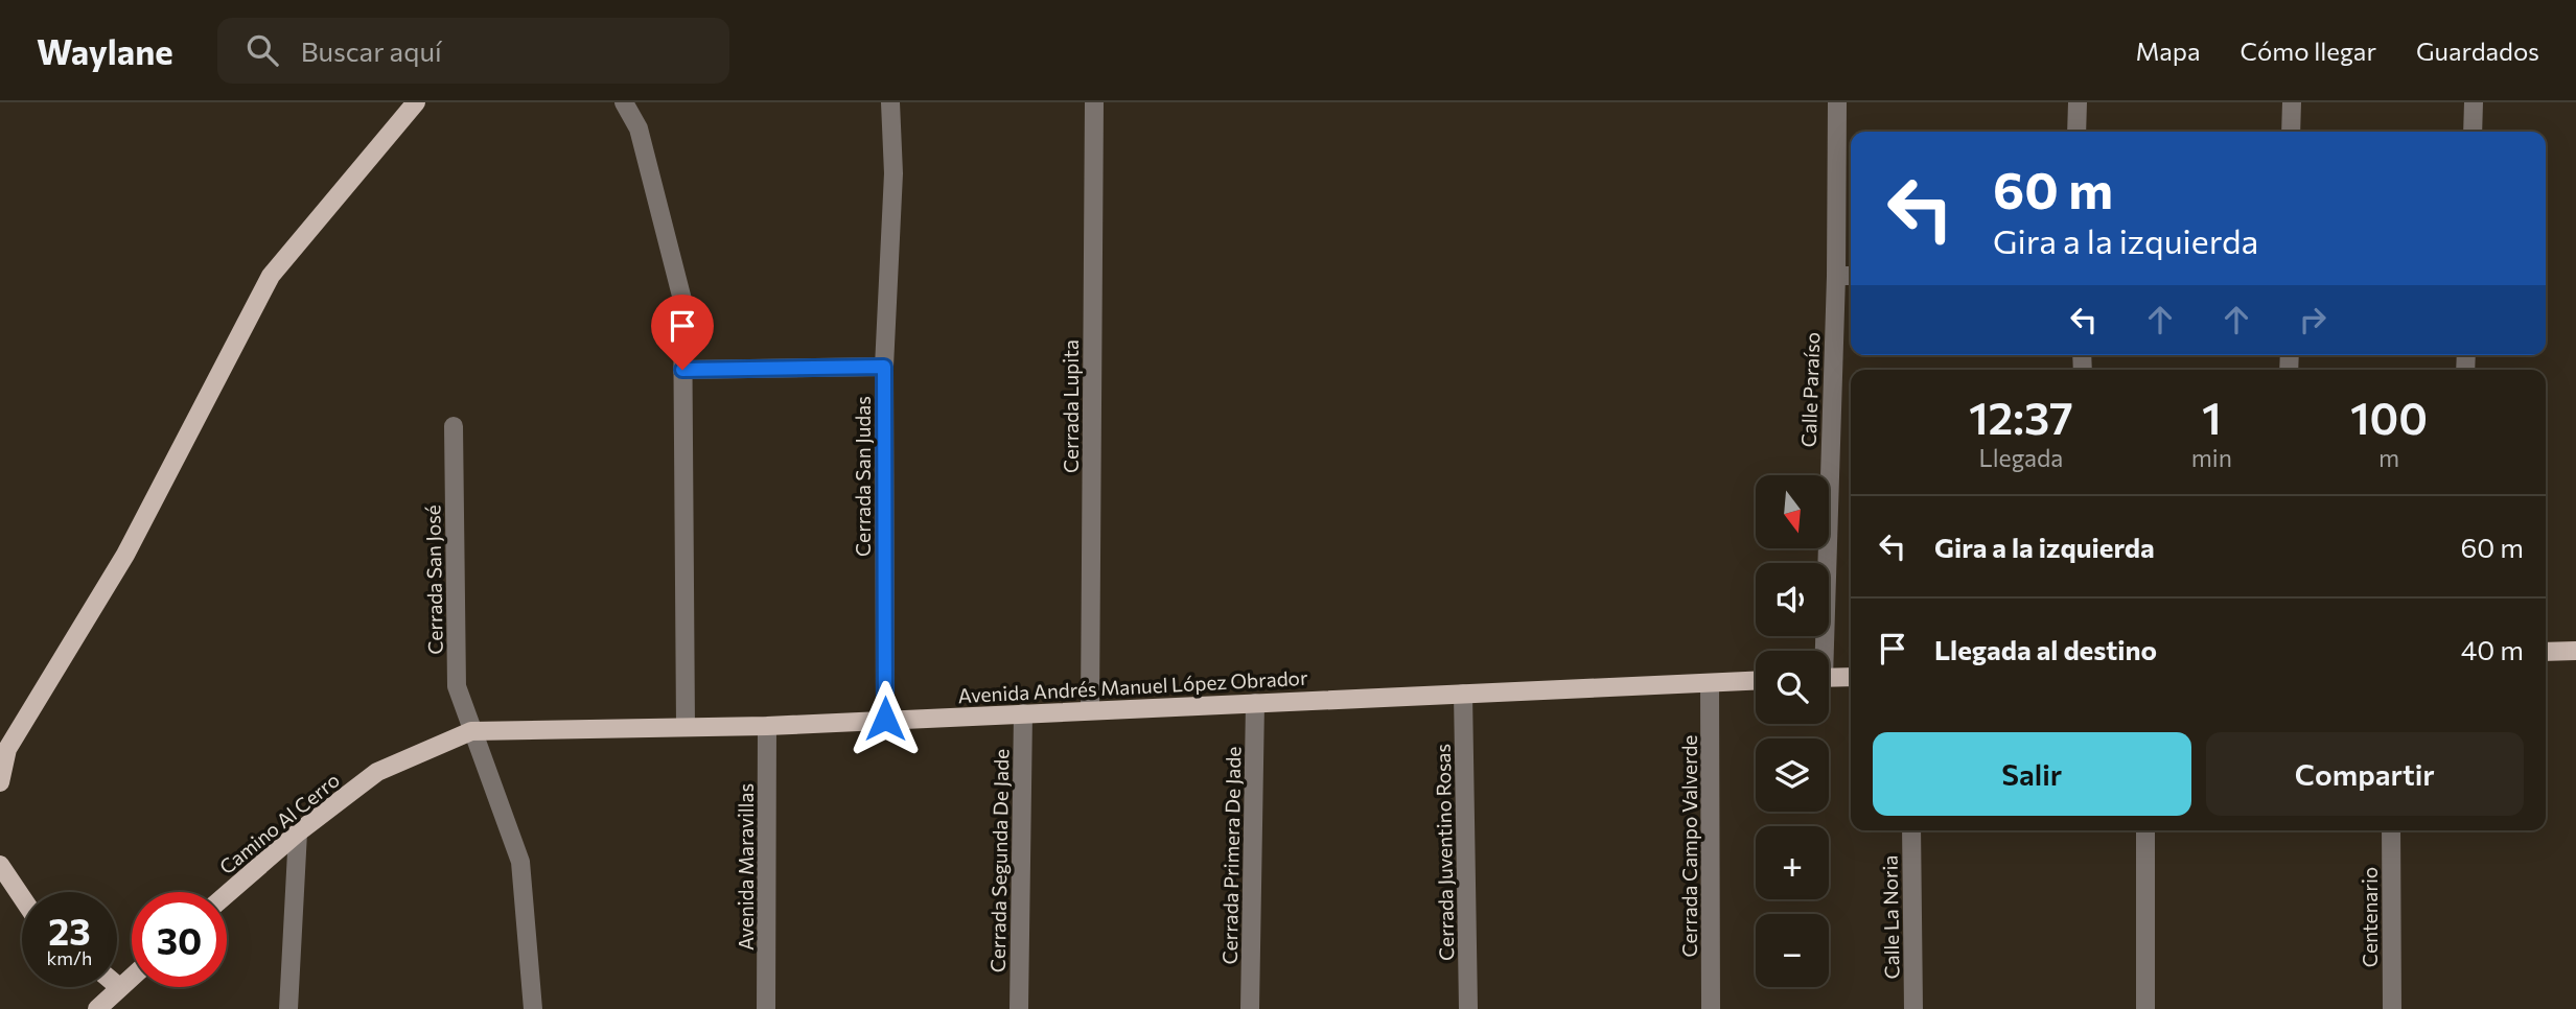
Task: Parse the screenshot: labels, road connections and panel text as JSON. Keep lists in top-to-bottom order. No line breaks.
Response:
{"streets":{"main road":["Avenida Andrés Manuel López Obrador","Camino Al Cerro"],"street":["Calle Paraíso","Cerrada Lupita","Cerrada San Judas","Cerrada San José","Cerrada Campo Valverde","Cerrada Juventino Rosas","Cerrada Primera De Jade","Cerrada Segunda De Jade","Avenida Maravillas","Calle La Noria","Centenario"]},"crossings":[["Cerrada Lupita","Avenida Andrés Manuel López Obrador"],["Cerrada San Judas","Avenida Andrés Manuel López Obrador"],["Cerrada San José","Avenida Andrés Manuel López Obrador"],["Avenida Andrés Manuel López Obrador","Camino Al Cerro"],["Avenida Andrés Manuel López Obrador","Cerrada Campo Valverde"],["Avenida Andrés Manuel López Obrador","Cerrada Juventino Rosas"],["Avenida Andrés Manuel López Obrador","Cerrada Primera De Jade"],["Avenida Andrés Manuel López Obrador","Cerrada Segunda De Jade"],["Avenida Andrés Manuel López Obrador","Avenida Maravillas"]],"north":"bottom","page":{"header":"Waylane","search":"Buscar aquí","nav":["Mapa","Cómo llegar","Guardados"],"turn":["60 m","Gira a la izquierda"],"eta":["12:37","Llegada","1","min","100","m"],"map_buttons":["+","−"],"list":[{"name":"Gira a la izquierda","value":"60 m"},{"name":"Llegada al destino","value":"40 m"}],"buttons":["Salir","Compartir"],"speed":"23 km/h","limit":"30"}}
